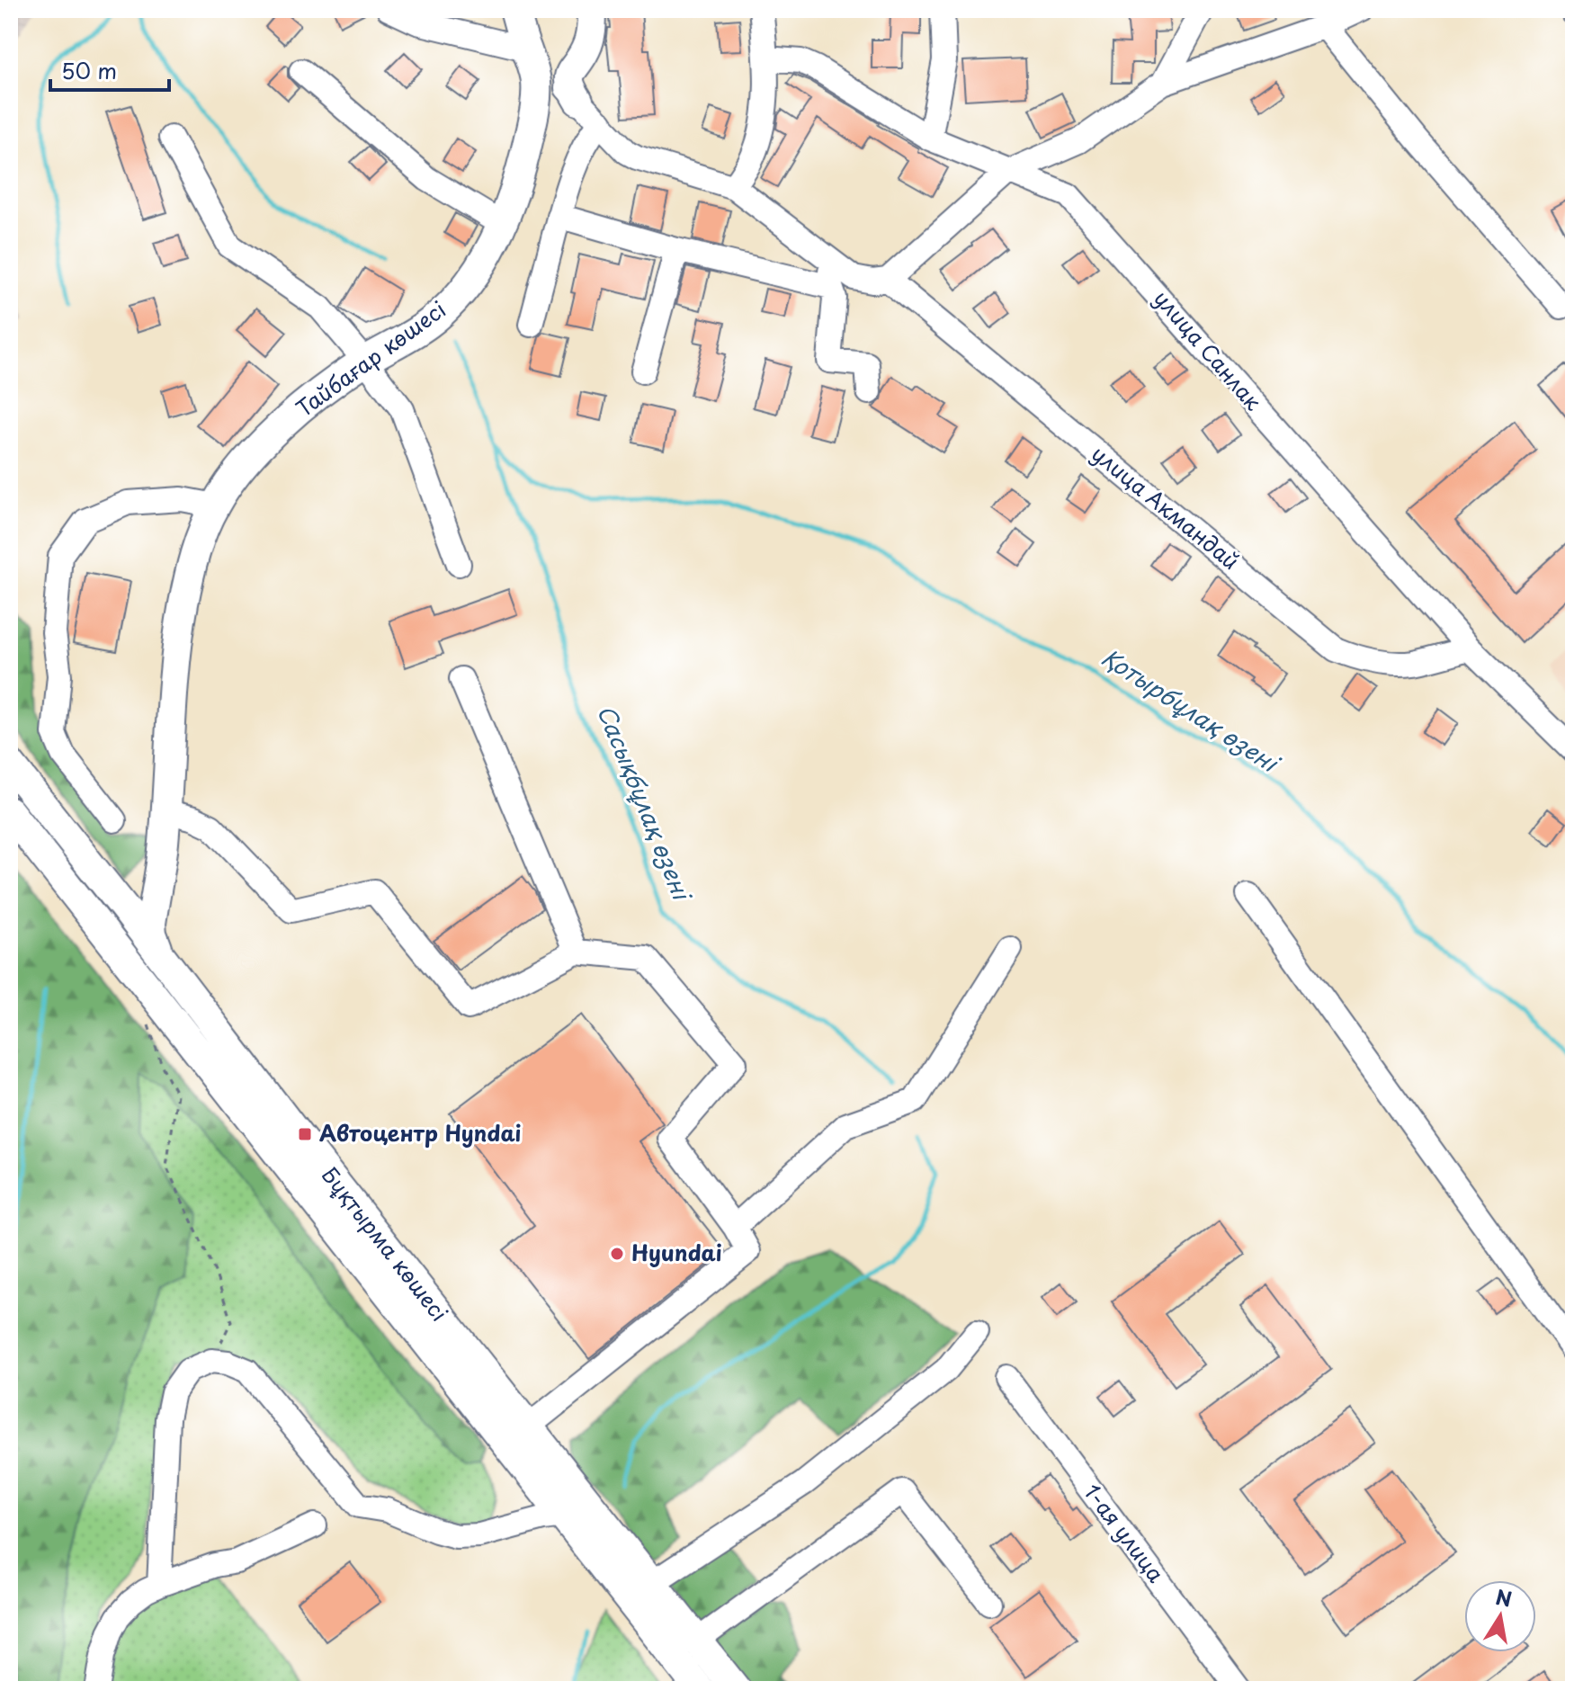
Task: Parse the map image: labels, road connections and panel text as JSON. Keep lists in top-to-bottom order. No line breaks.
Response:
{"streets":{"main road":["Тайбағар көшесі","Бұқтырма көшесі"],"street":["улица Санлак","улица Акмандай","1-ая улица"]},"crossings":[["улица Санлак","улица Акмандай"],["Тайбағар көшесі","Бұқтырма көшесі"]],"water":["Қотырбұлақ өзені","Сасықбұлақ өзені"],"places":{"transit":["Автоцентр Hyndai"],"other":["Hyundai"]},"scale_bar":"50 m","north":"top"}
